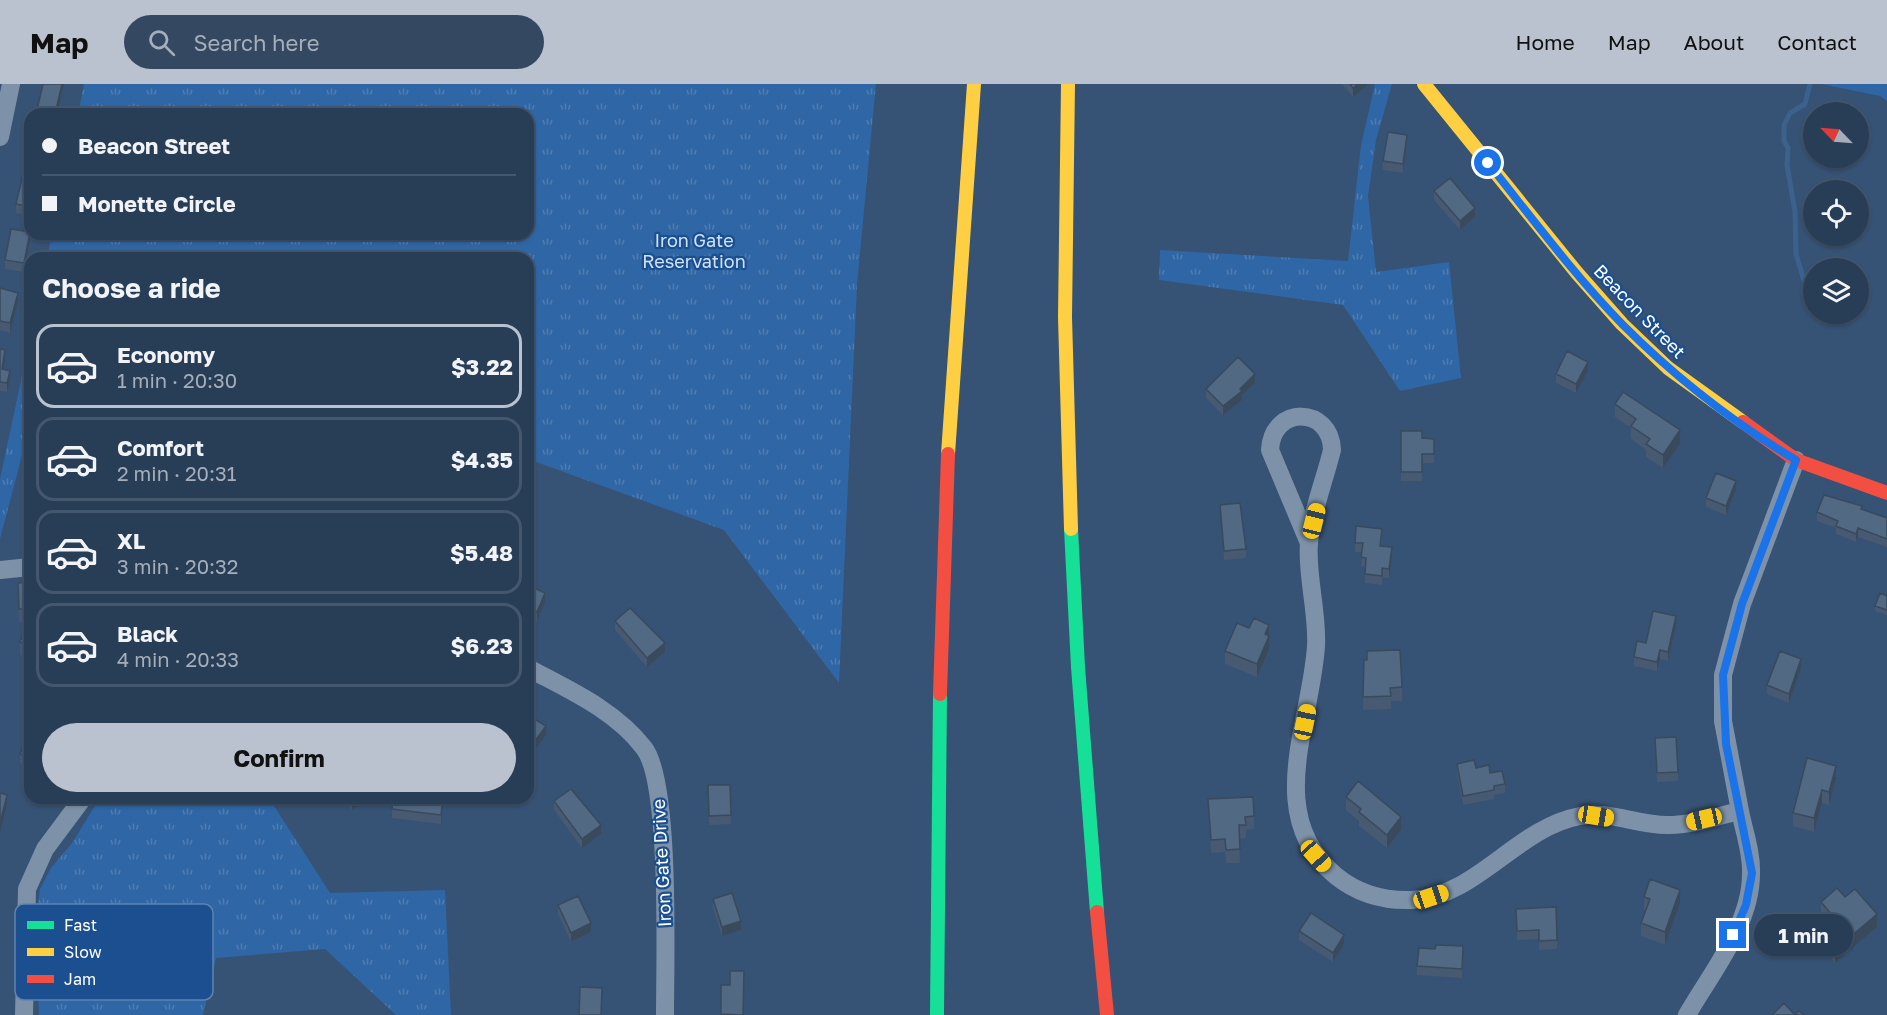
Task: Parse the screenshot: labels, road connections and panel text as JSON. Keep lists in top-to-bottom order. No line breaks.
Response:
{"streets":{"main road":["Beacon Street"],"street":["Iron Gate Drive"]},"parks":["Iron Gate Reservation"],"legend":["Fast","Slow","Jam"],"north":"top left","page":{"header":"Map","search":"Search here","nav":["Home","Map","About","Contact"],"banner":["Beacon Street","Monette Circle"],"heading":"Choose a ride","list":[{"name":"Economy","note":"1 min · 20:30","value":"$3.22"},{"name":"Comfort","note":"2 min · 20:31","value":"$4.35"},{"name":"XL","note":"3 min · 20:32","value":"$5.48"},{"name":"Black","note":"4 min · 20:33","value":"$6.23"}],"buttons":"Confirm","bubble":"1 min"}}
